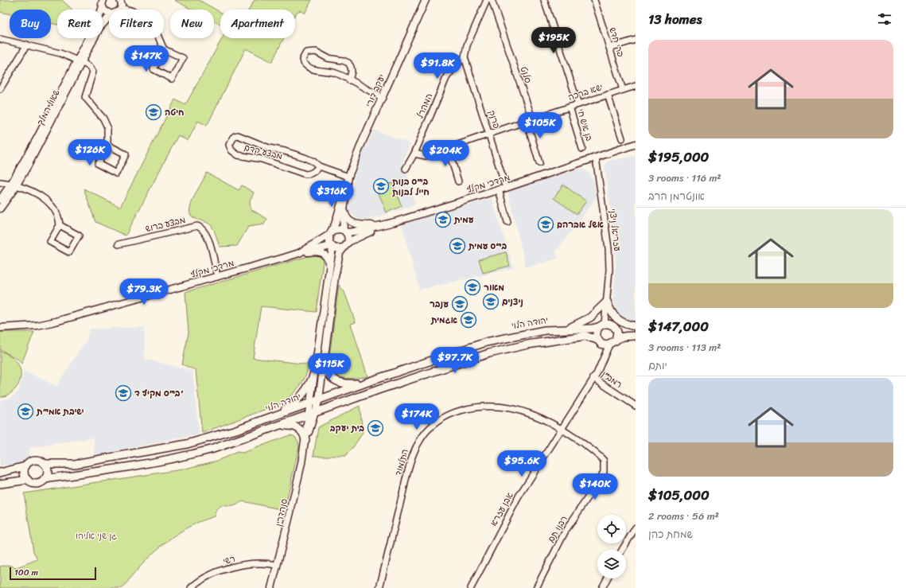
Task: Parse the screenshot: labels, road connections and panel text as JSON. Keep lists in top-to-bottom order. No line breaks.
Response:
{"streets":{"main road":["יהודה הלוי"],"street":["פרי חדש","סלנט","יעקב דורי","ישא ברכה","המהרל","שאול המלך","פרנק","בן איש חי","מבצע קדם","מרדכי מקלף","מבצע ברוש","עזריאל ניצני","רמב\"ן","התלמוד","אבן עזרא","סנהדרין","רבנו תם","רשי"]},"crossings":[["פרי חדש","ישא ברכה"],["סלנט","ישא ברכה"],["יעקב דורי","מבצע קדם"],["יעקב דורי","מרדכי מקלף"],["ישא ברכה","המהרל"],["ישא ברכה","פרנק"],["ישא ברכה","בן איש חי"],["המהרל","פרנק"],["פרנק","מרדכי מקלף"],["מרדכי מקלף","מבצע ברוש"],["מרדכי מקלף","עזריאל ניצני"],["עזריאל ניצני","יהודה הלוי"],["עזריאל ניצני","אבן עזרא"],["יהודה הלוי","אבן עזרא"],["רמב\"ן","אבן עזרא"],["התלמוד","אבן עזרא"],["התלמוד","רבנו תם"],["אבן עזרא","רבנו תם"],["סנהדרין","רשי"]],"parks":["גן שני אליהו"],"places":{"school or university":["חיטה","בי\"ס בנות חייל לבנות","עמית","אשל אברהם","בי\"ס עמית","מאור","ניצנים","ענבר","אגמית","בי\"ס מקיף ד'","ישיבת אמי\"ת","בית יעקב"]},"scale_bar":"100 m","page":{"heading":"13 homes","chip":["Buy","Rent","Filters","New","Apartment"],"price":["$195K","$147K","$91.8K","$105K","$126K","$204K","$316K","$79.3K","$97.7K","$115K","$174K","$95.6K","$140K"],"list":[{"name":"$195,000","note":"3 rooms · 116 m² · אונטרמן הרב"},{"name":"$147,000","note":"3 rooms · 113 m² · יותם"},{"name":"$105,000","note":"2 rooms · 56 m² · שמחת כהן"}],"scale":"100 m"}}
